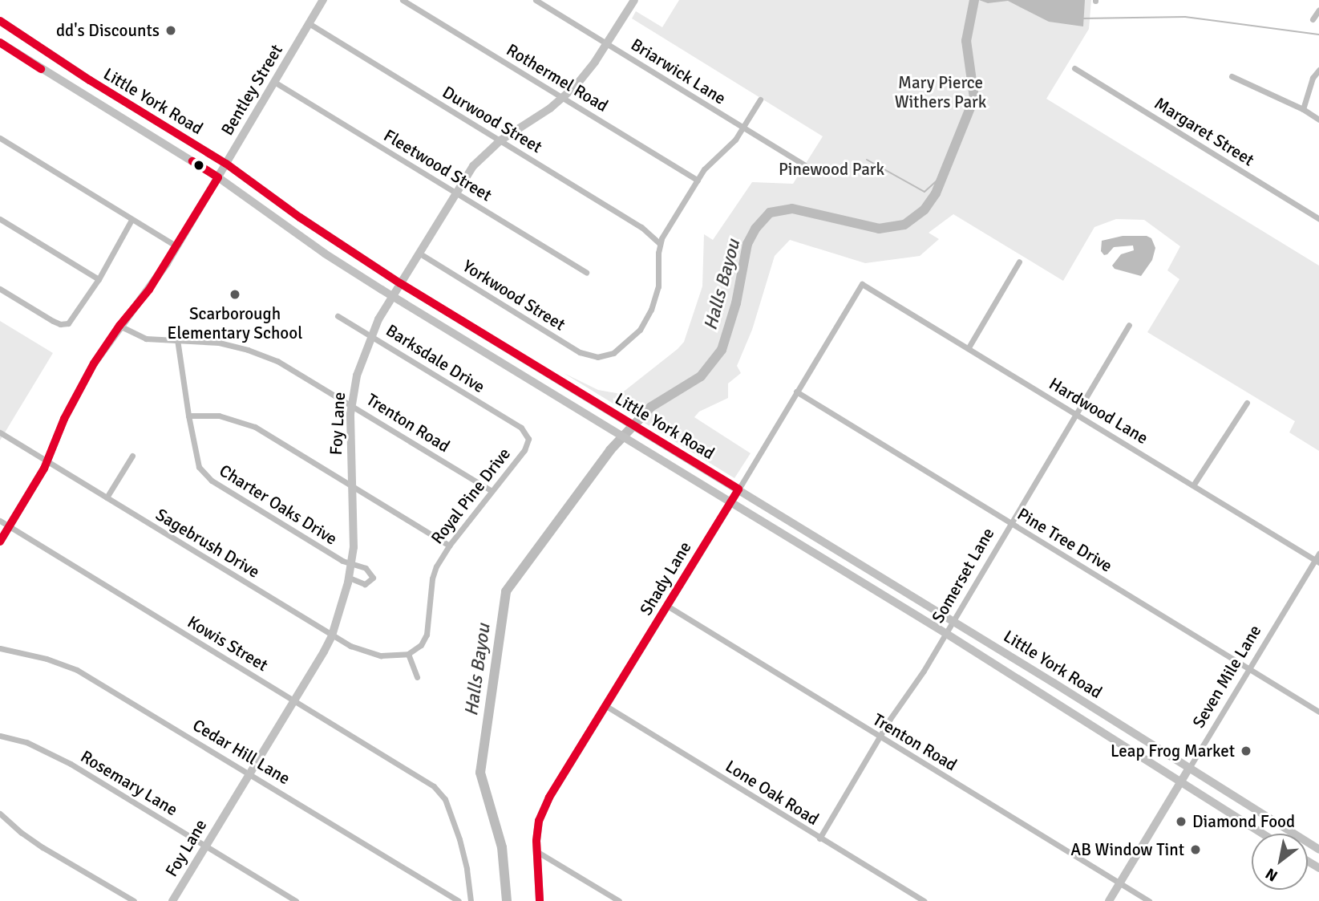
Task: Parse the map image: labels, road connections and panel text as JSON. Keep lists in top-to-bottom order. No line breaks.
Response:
{"streets":{"main road":["Bentley Street","Little York Road","Foy Lane","Shady Lane","Seven Mile Lane"],"street":["Briarwick Lane","Rothermel Road","Durwood Street","Margaret Street","Fleetwood Street","Yorkwood Street","Barksdale Drive","Hardwood Lane","Trenton Road","Royal Pine Drive","Charter Oaks Drive","Pine Tree Drive","Sagebrush Drive","Somerset Lane","Kowis Street","Cedar Hill Lane","Rosemary Lane","Lone Oak Road"]},"crossings":[["Briarwick Lane","Foy Lane"],["Rothermel Road","Foy Lane"],["Bentley Street","Little York Road"],["Bentley Street","Durwood Street"],["Bentley Street","Fleetwood Street"],["Bentley Street","Trenton Road"],["Bentley Street","Sagebrush Drive"],["Bentley Street","Kowis Street"],["Little York Road","Foy Lane"],["Little York Road","Somerset Lane"],["Little York Road","Shady Lane"],["Little York Road","Seven Mile Lane"],["Durwood Street","Yorkwood Street"],["Durwood Street","Foy Lane"],["Fleetwood Street","Foy Lane"],["Yorkwood Street","Foy Lane"],["Barksdale Drive","Foy Lane"],["Barksdale Drive","Royal Pine Drive"],["Hardwood Lane","Somerset Lane"],["Hardwood Lane","Shady Lane"],["Hardwood Lane","Seven Mile Lane"],["Trenton Road","Foy Lane"],["Trenton Road","Royal Pine Drive"],["Trenton Road","Charter Oaks Drive"],["Trenton Road","Somerset Lane"],["Trenton Road","Shady Lane"],["Trenton Road","Seven Mile Lane"],["Foy Lane","Charter Oaks Drive"],["Foy Lane","Sagebrush Drive"],["Foy Lane","Kowis Street"],["Foy Lane","Cedar Hill Lane"],["Foy Lane","Rosemary Lane"],["Royal Pine Drive","Sagebrush Drive"],["Pine Tree Drive","Somerset Lane"],["Pine Tree Drive","Shady Lane"],["Pine Tree Drive","Seven Mile Lane"],["Somerset Lane","Lone Oak Road"],["Shady Lane","Lone Oak Road"]],"water":["Halls Bayou"],"parks":["Mary Pierce Withers Park","Pinewood Park"],"places":["dd's Discounts","Scarborough Elementary School","Leap Frog Market","Diamond Food","AB Window Tint"],"north":"bottom left"}
